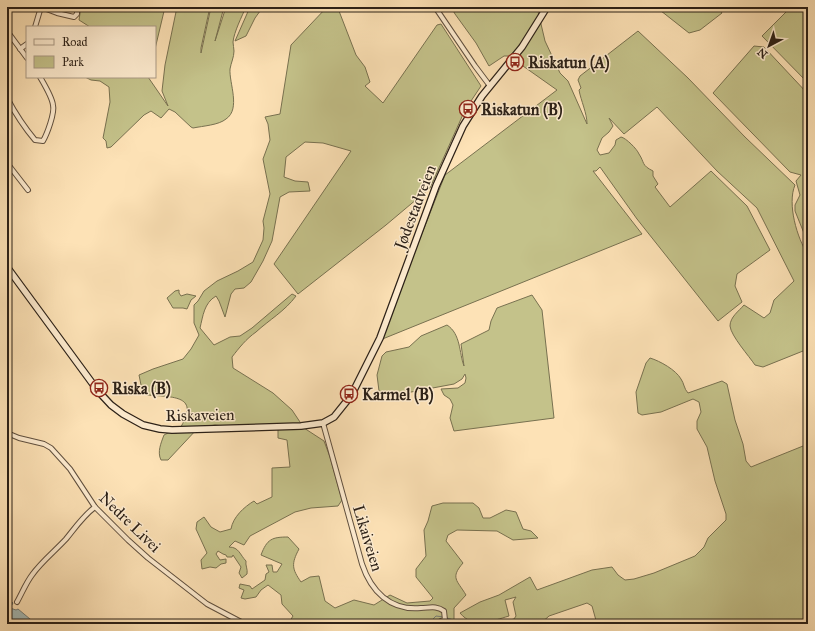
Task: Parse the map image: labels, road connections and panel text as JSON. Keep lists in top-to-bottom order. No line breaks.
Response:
{"streets":{"main road":["Jødestadveien","Riskaveien"],"street":["Nedre Livei","Likaiveien"]},"crossings":[["Jødestadveien","Riskaveien"],["Jødestadveien","Likaiveien"],["Riskaveien","Likaiveien"]],"places":{"bus stop":["Riskatun (A)","Riskatun (B)","Riska (B)","Karmel (B)"]},"legend":["Road","Park"],"north":"bottom left"}
